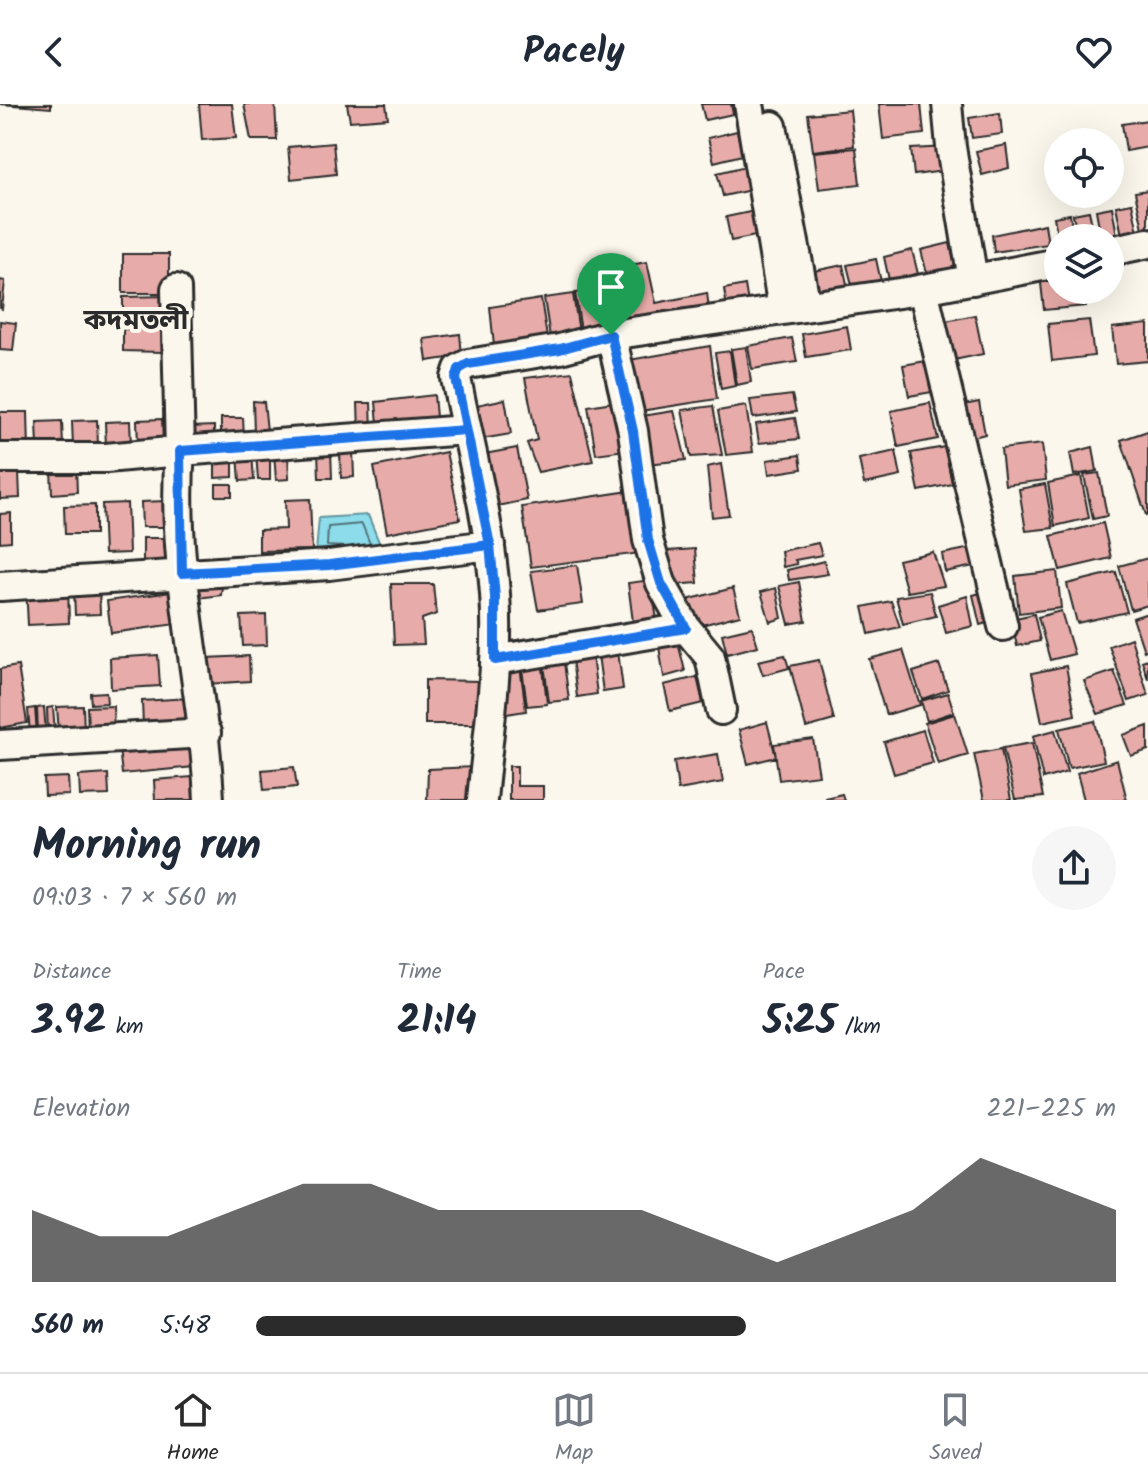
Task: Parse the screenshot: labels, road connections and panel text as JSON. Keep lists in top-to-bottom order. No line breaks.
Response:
{"districts":["কদমতলী"],"page":{"header":"Pacely","heading":["Morning run","09:03 · 7 × 560 m"],"stats":[["Distance","3.92 km"],["Time","21:14"],["Pace","5:25 /km"]],"chart":["Elevation","221–225 m"],"list":[{"name":"560 m","note":"5:48"}],"tabs":["Home","Map","Saved"]}}
